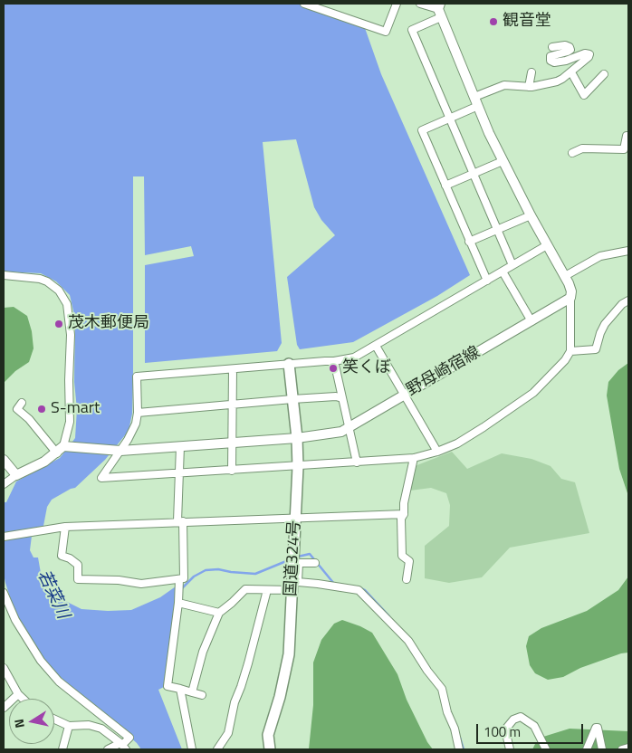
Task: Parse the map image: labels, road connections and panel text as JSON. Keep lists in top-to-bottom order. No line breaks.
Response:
{"streets":{"highway":["国道324号"],"main road":["野母崎宿線"]},"crossings":[["野母崎宿線","国道324号"]],"water":["若菜川"],"places":["観音堂","茂木郵便局","笑くぼ","S-mart"],"scale_bar":"100 m","north":"left"}
